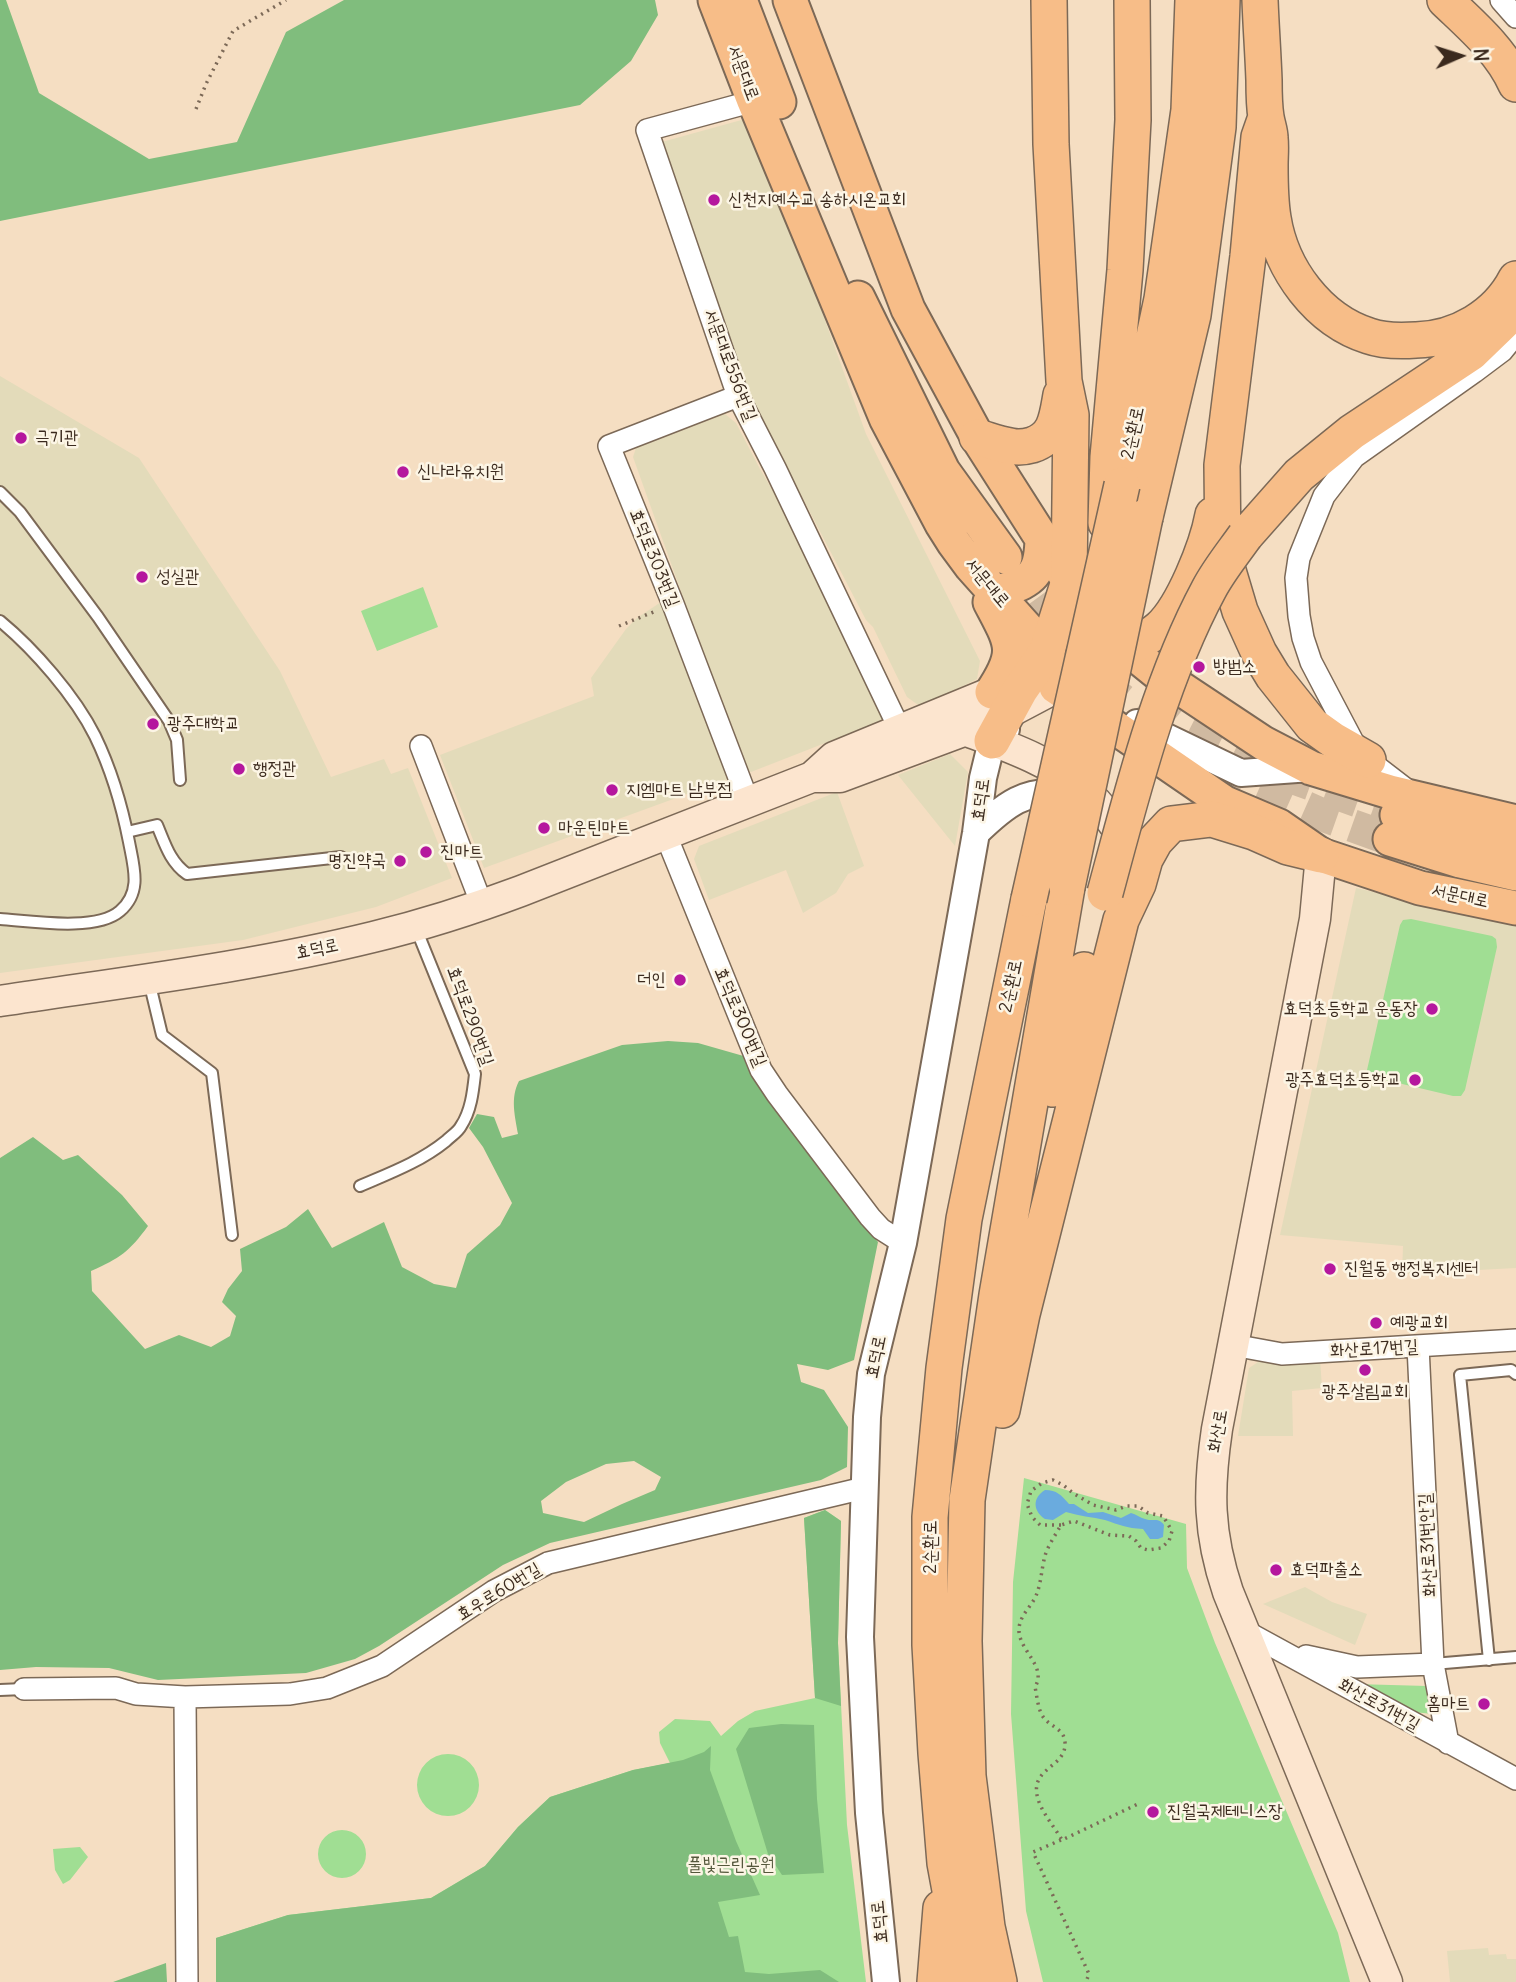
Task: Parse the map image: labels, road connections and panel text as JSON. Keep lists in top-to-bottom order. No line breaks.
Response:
{"streets":{"highway":["2순환로"],"main road":["서문대로","효덕로","화산로"],"street":["서문대로556번길","효덕로303번길","효덕로300번길","화산로17번길","화산로31번안길","효우로60번길","화산로31번길"],"lane":["효덕로290번길"]},"crossings":[["서문대로","서문대로556번길"],["서문대로","효덕로"],["서문대로","화산로"],["서문대로556번길","효덕로303번길"],["서문대로556번길","효덕로"],["효덕로303번길","효덕로"],["효덕로","효덕로290번길"],["효덕로","효덕로300번길"],["효덕로","효우로60번길"],["화산로17번길","화산로"],["화산로17번길","화산로31번안길"],["화산로","화산로31번길"],["화산로31번안길","화산로31번길"]],"parks":["풀빛근린공원"],"places":["신천지예수교 송하시온교회","극기관","신나라유치원","성실관","방범소","광주대학교","행정관","지엠마트 남부점","마운틴마트","진마트","명진약국","더인","효덕초등학교 운동장","광주효덕초등학교","진월동 행정복지센터","예광교회","광주살림교회","효덕파출소","홈마트","진월국제테니스장"],"north":"right"}
